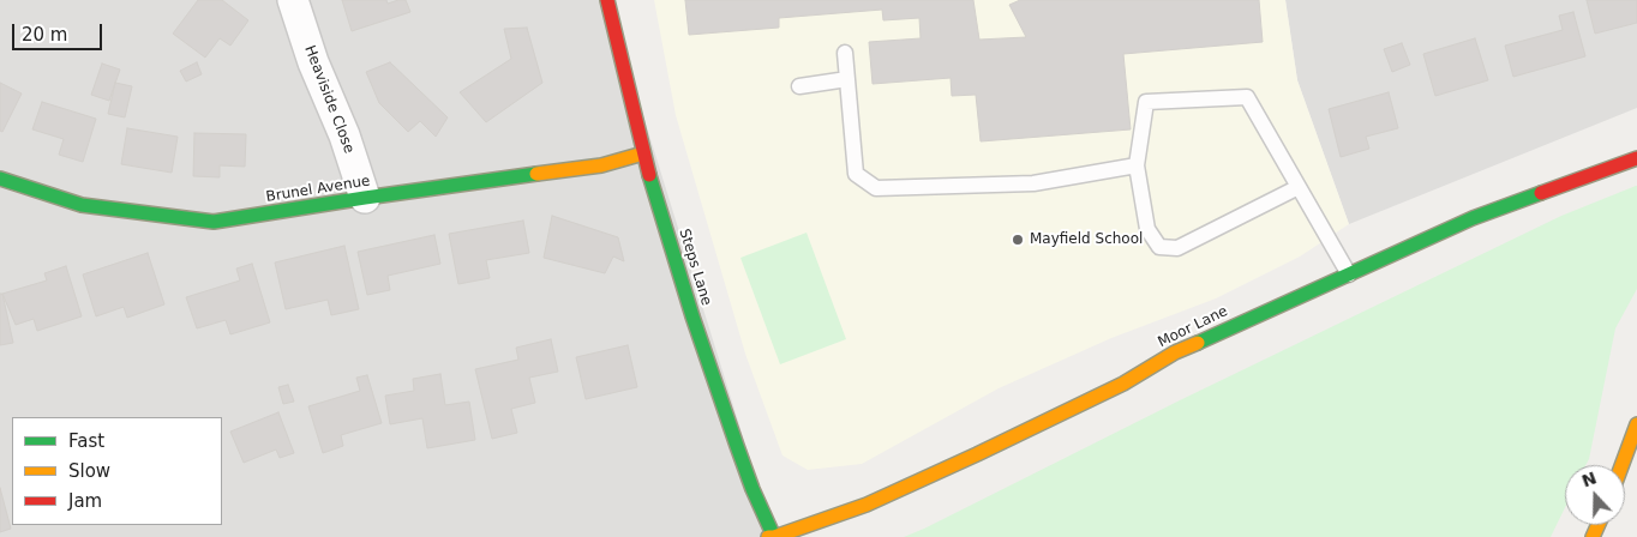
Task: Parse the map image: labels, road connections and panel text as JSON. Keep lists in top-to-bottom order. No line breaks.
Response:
{"streets":{"street":["Heaviside Close","Brunel Avenue","Steps Lane","Moor Lane"]},"crossings":[["Heaviside Close","Brunel Avenue"],["Brunel Avenue","Steps Lane"],["Steps Lane","Moor Lane"]],"places":["Mayfield School"],"legend":["Fast","Slow","Jam"],"scale_bar":"20 m","north":"top"}
